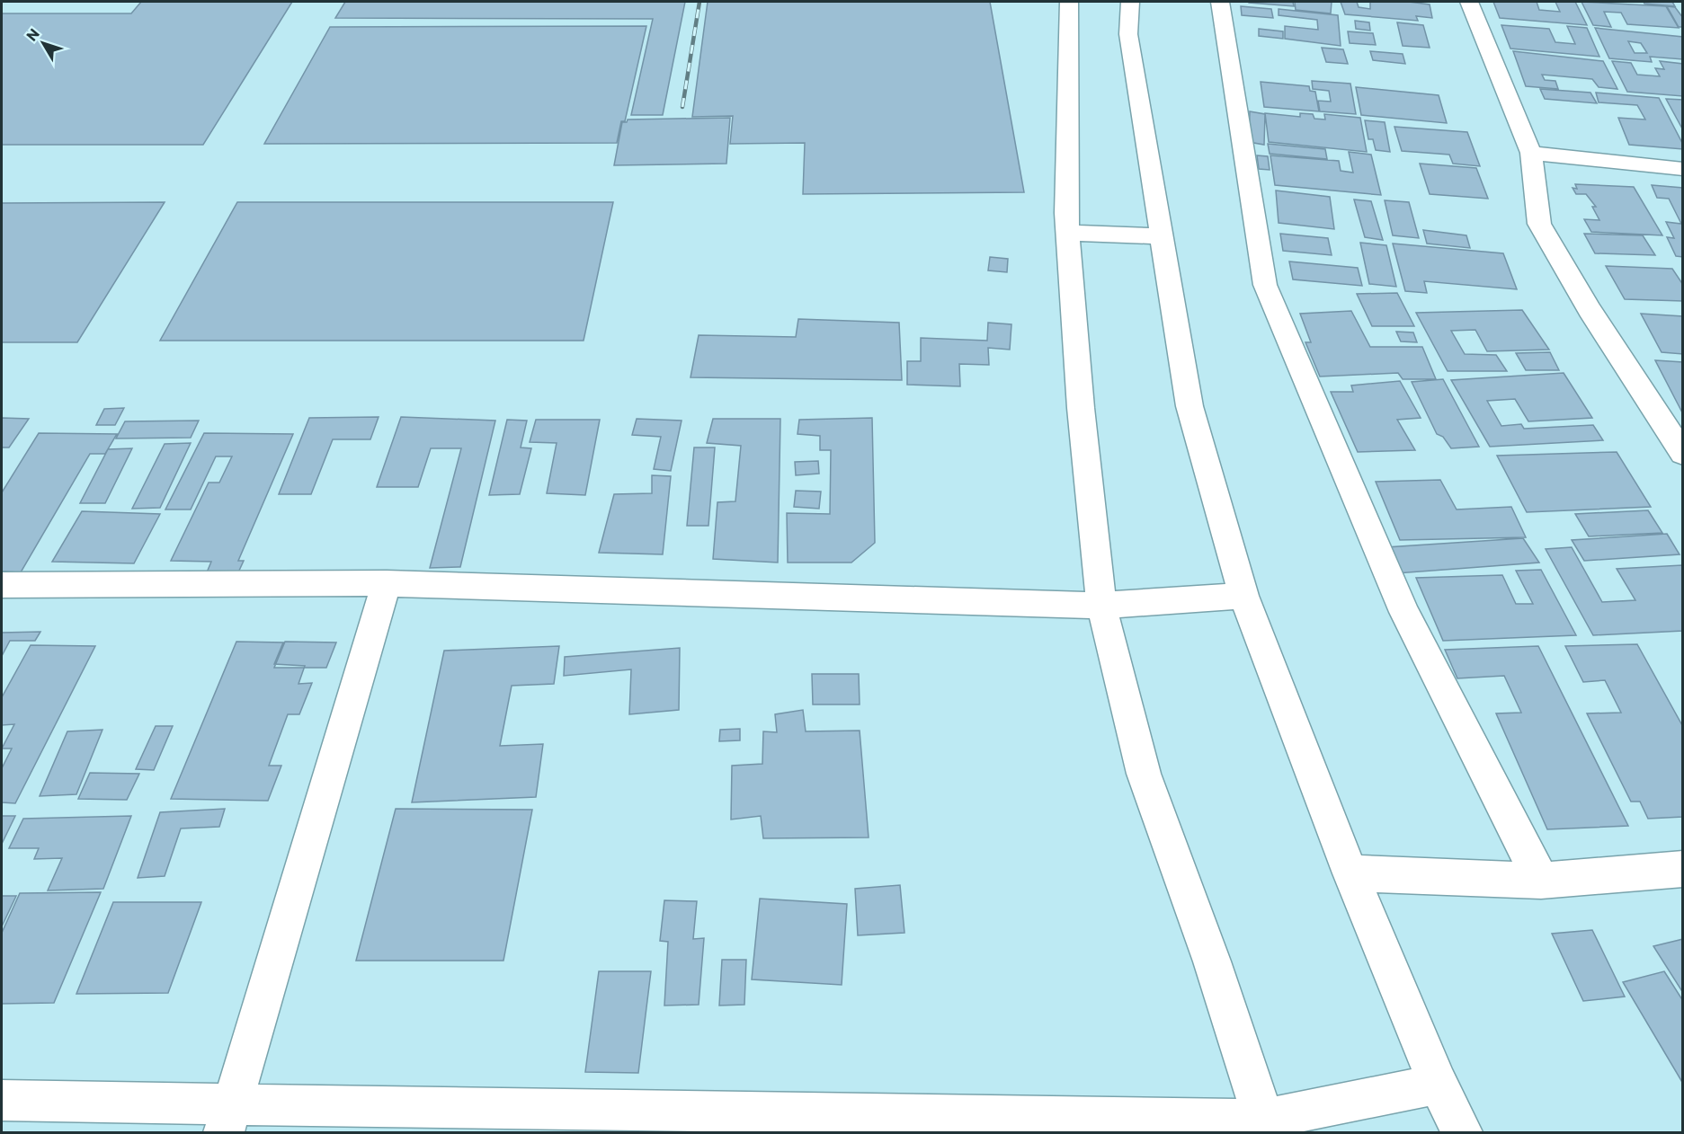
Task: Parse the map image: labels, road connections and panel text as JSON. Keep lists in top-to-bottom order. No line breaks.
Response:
{"north":"top left"}
